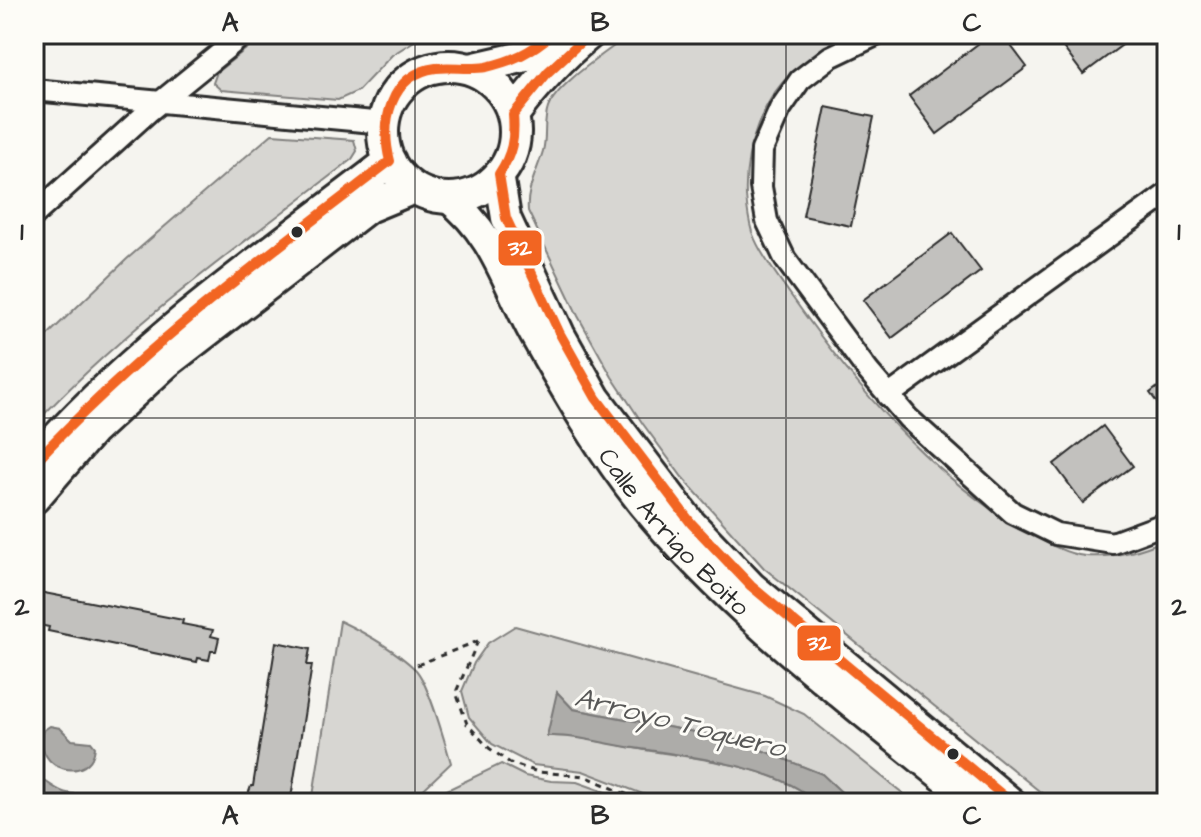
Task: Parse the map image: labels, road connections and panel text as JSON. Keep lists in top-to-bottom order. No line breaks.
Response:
{"streets":{"main road":["Calle Arrigo Boito"]},"water":["Arroyo Toquero"],"lines":["transit line 32"],"grid":{"columns":["A","B","C"],"rows":["1","2"]}}
